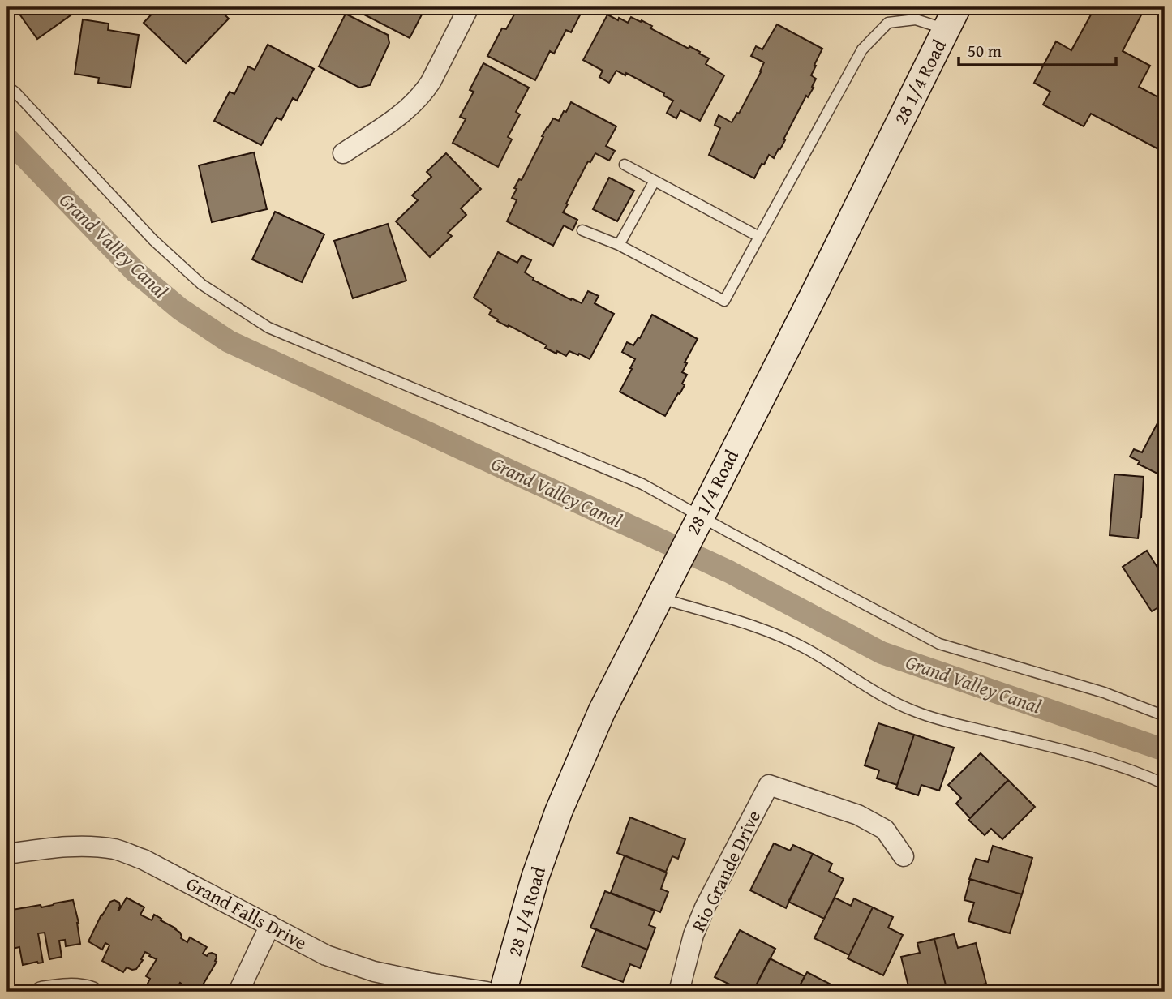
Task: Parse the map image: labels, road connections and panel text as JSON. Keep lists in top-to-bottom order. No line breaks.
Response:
{"streets":{"main road":["28 1/4 Road"],"street":["Rio Grande Drive","Grand Falls Drive"]},"water":["Grand Valley Canal"],"scale_bar":"50 m"}
